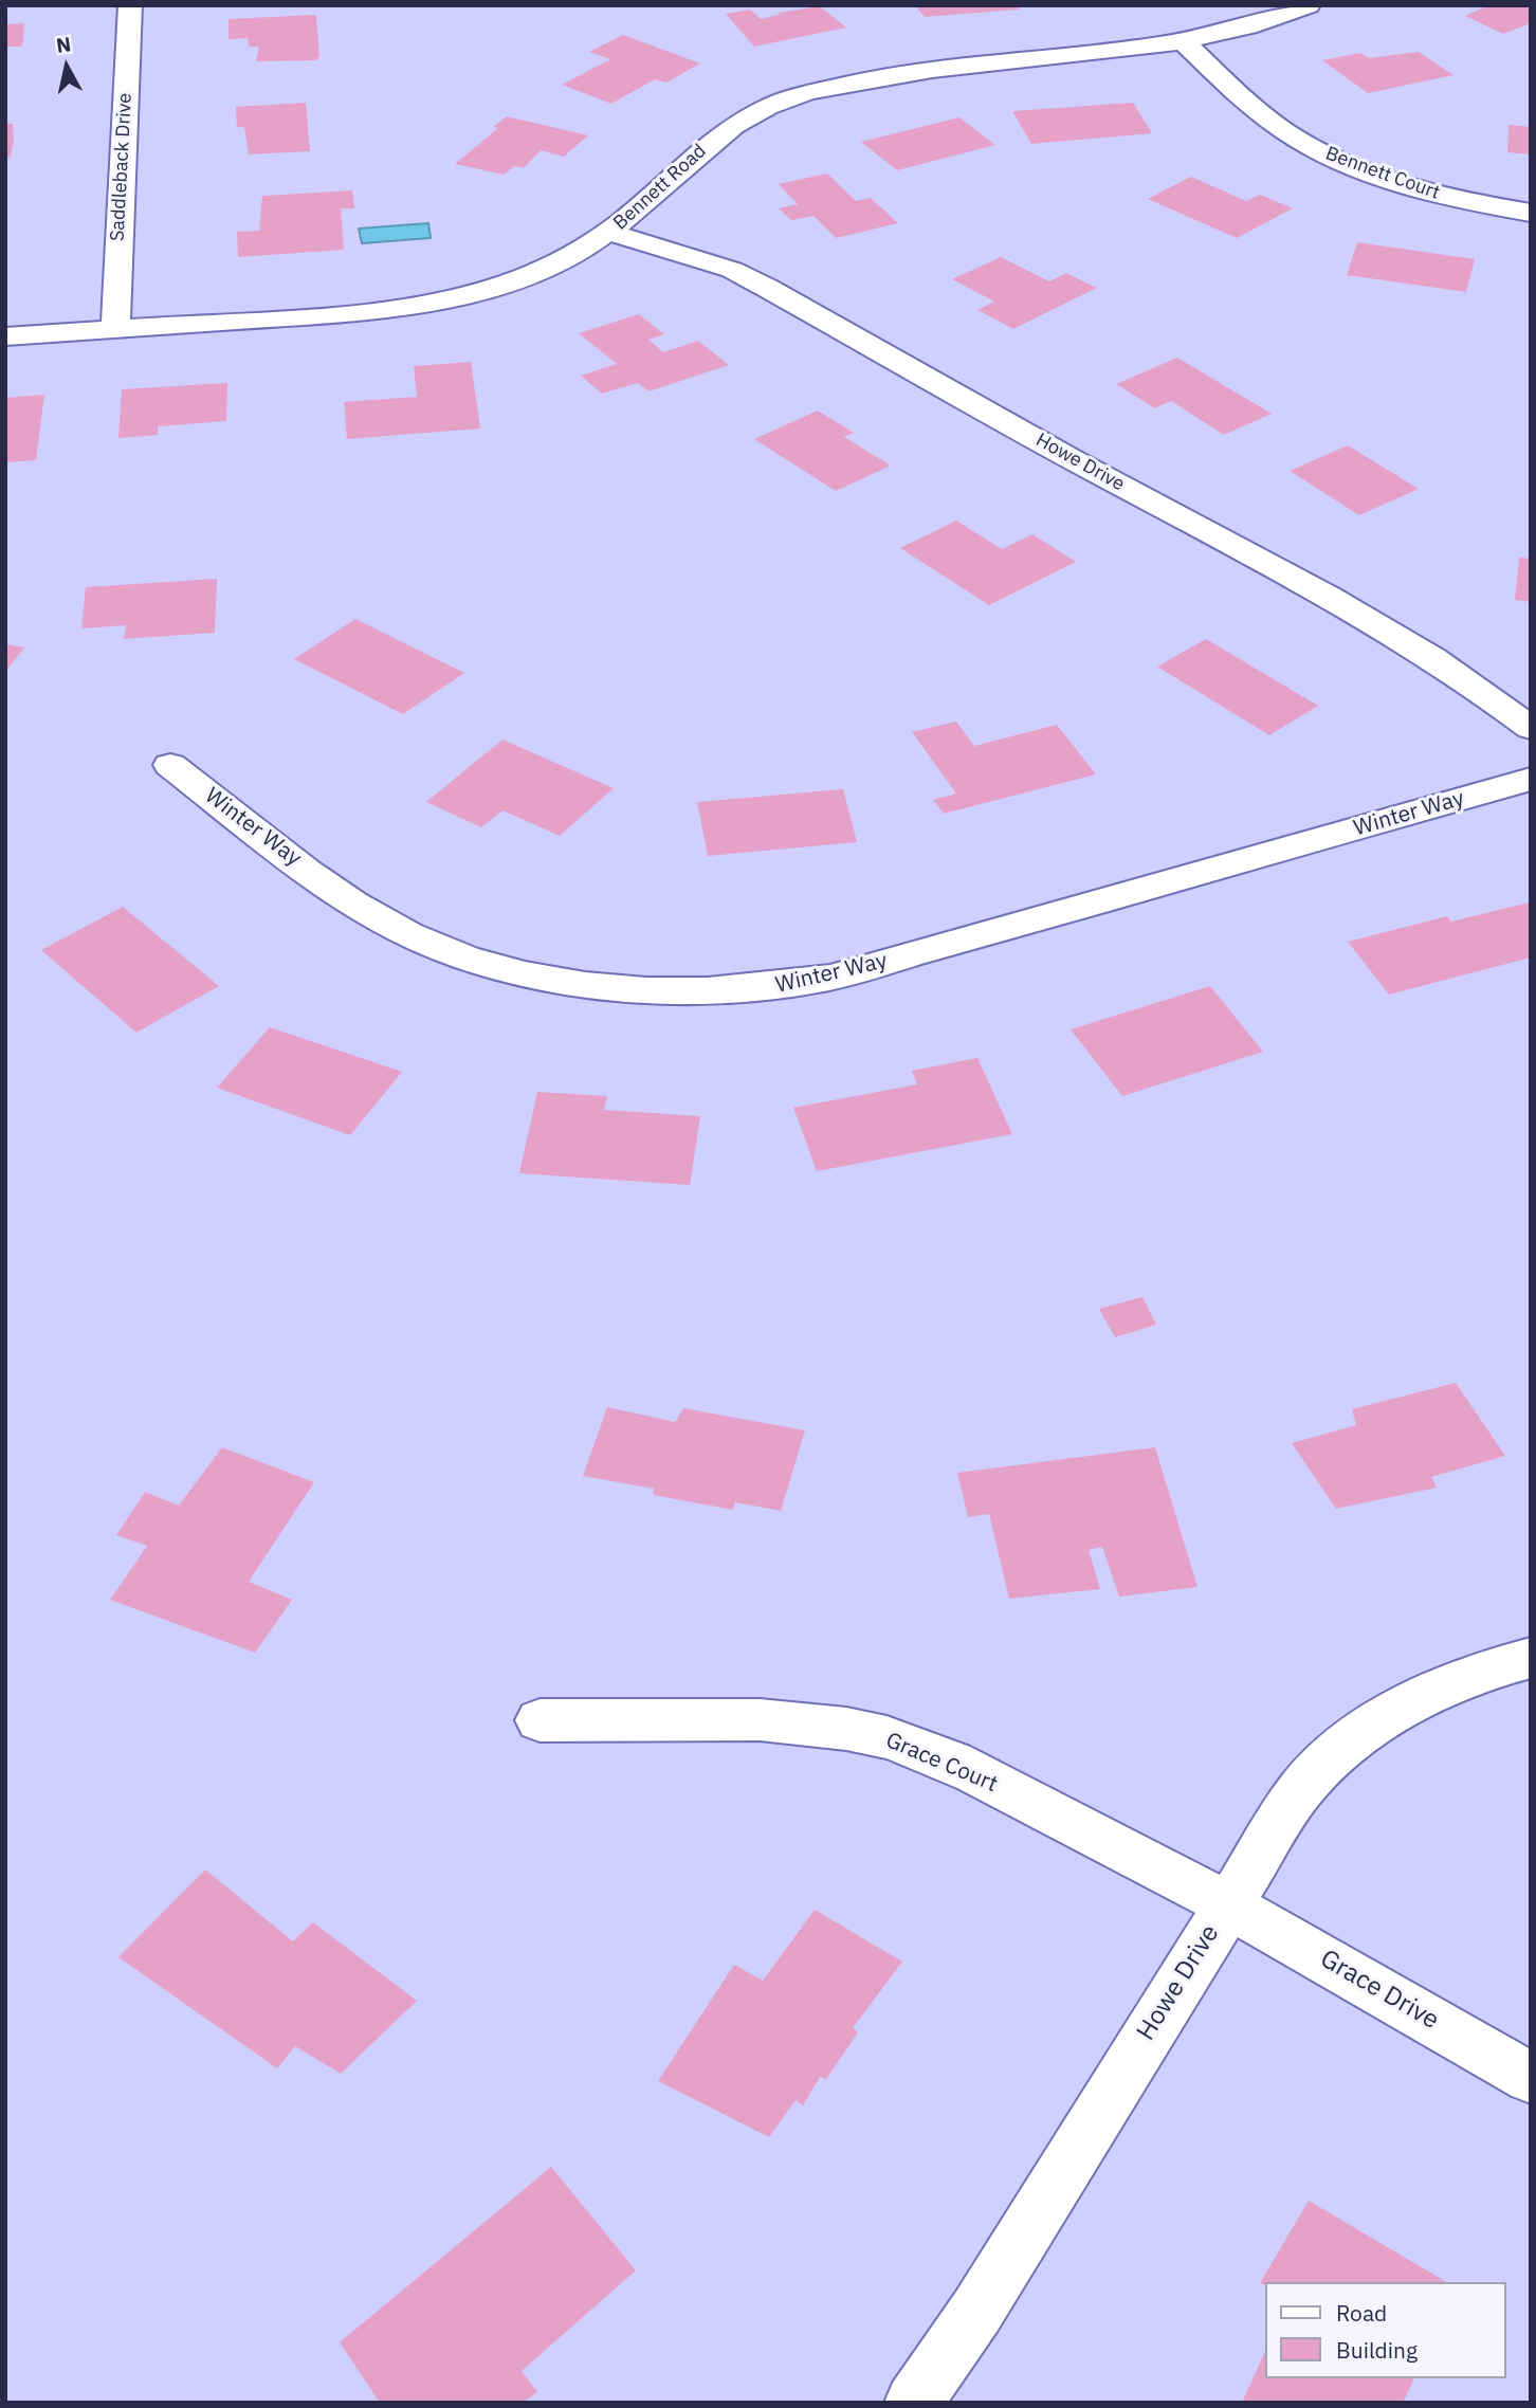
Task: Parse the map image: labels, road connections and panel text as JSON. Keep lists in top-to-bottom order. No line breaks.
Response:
{"streets":{"street":["Saddleback Drive","Bennett Court","Bennett Road","Howe Drive","Winter Way","Grace Court","Grace Drive"]},"crossings":[["Saddleback Drive","Bennett Road"],["Bennett Court","Bennett Road"],["Bennett Road","Howe Drive"],["Howe Drive","Grace Court"],["Howe Drive","Grace Drive"],["Grace Court","Grace Drive"]],"legend":["Road","Building"],"north":"top"}
